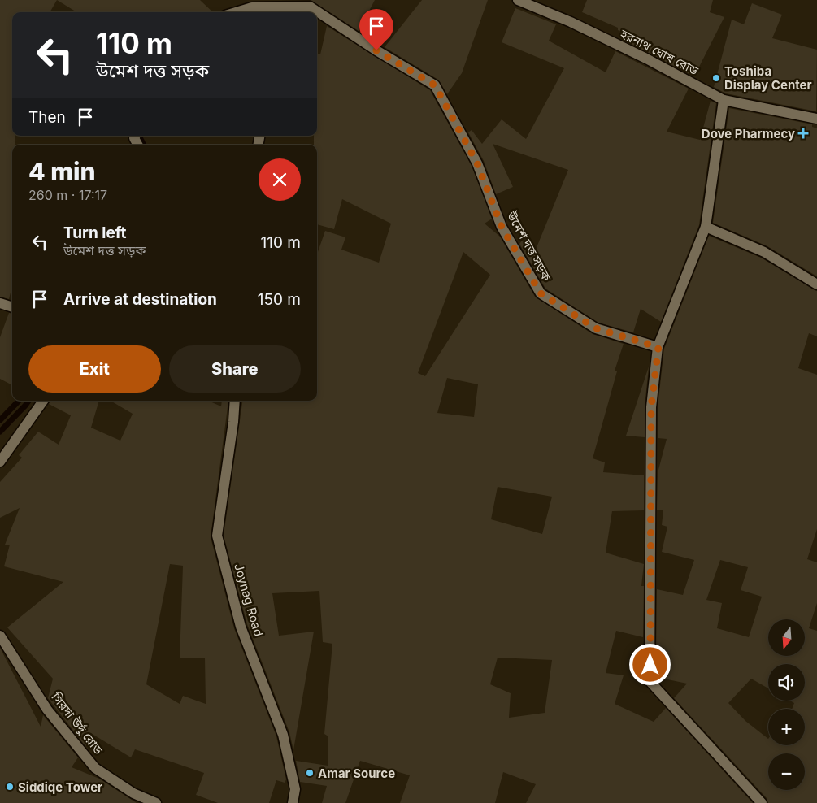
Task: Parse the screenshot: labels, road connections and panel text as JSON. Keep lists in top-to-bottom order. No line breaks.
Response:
{"streets":{"street":["হরনাথ ঘোষ রোড","উমেশ দত্ত সড়ক","Joynag Road","গিরদা উর্দু রোড"]},"places":{"other":["Toshiba Display Center","Amar Source","Siddiqe Tower"],"health":["Dove Pharmecy"]},"north":"bottom","page":{"turn":["110 m","উমেশ দত্ত সড়ক"],"then":"Then","heading":["4 min","260 m · 17:17"],"list":[{"name":"Turn left","note":"উমেশ দত্ত সড়ক","value":"110 m"},{"name":"Arrive at destination","value":"150 m"}],"buttons":["Exit","Share"],"map_buttons":["+","−"]}}
